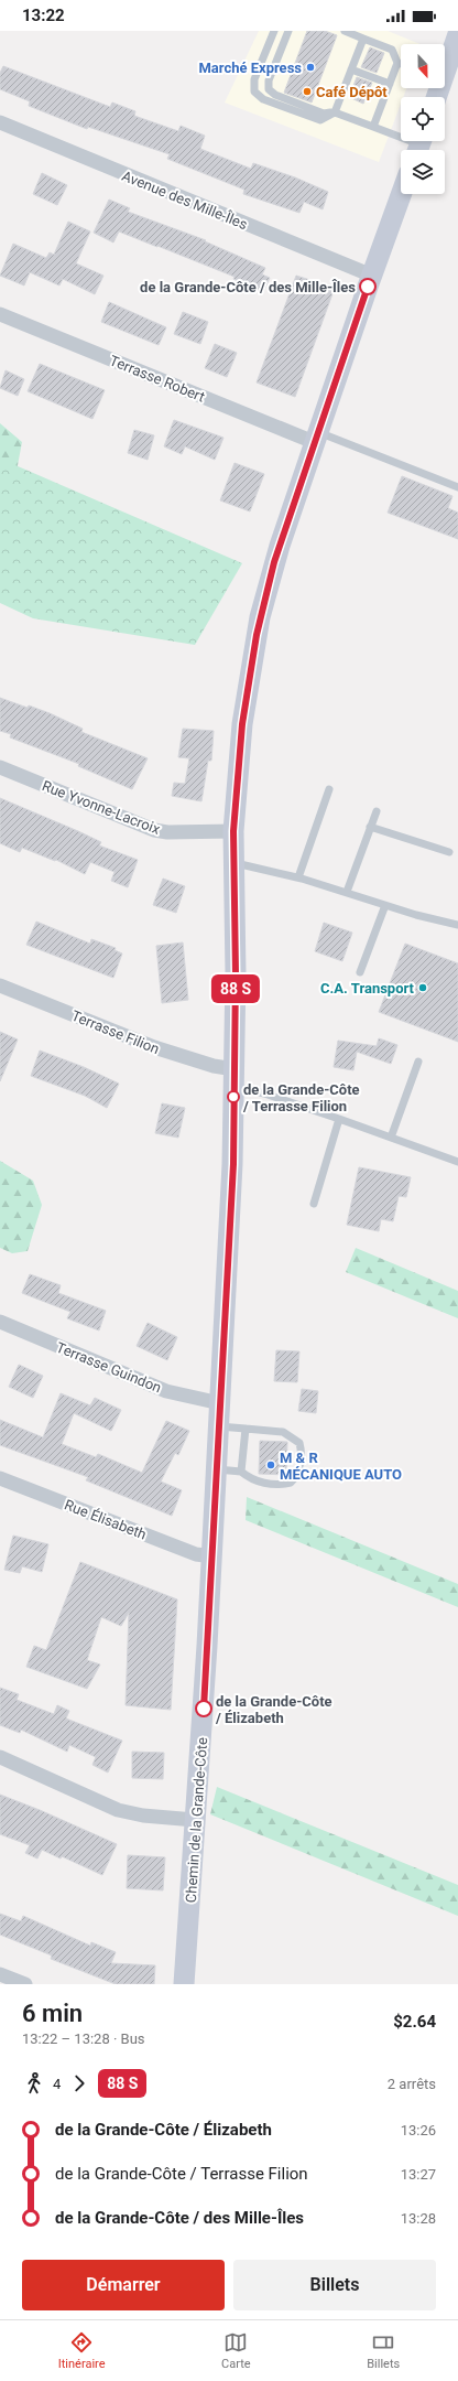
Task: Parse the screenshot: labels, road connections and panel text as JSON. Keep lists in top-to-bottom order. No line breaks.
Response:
{"streets":{"main road":["Chemin de la Grande-Côte"],"street":["Avenue des Mille-Îles","Terrasse Robert","Rue Yvonne-Lacroix","Terrasse Filion","Terrasse Guindon","Rue Élisabeth"]},"crossings":[["Avenue des Mille-Îles","Chemin de la Grande-Côte"],["Terrasse Robert","Chemin de la Grande-Côte"],["Rue Yvonne-Lacroix","Chemin de la Grande-Côte"],["Terrasse Filion","Chemin de la Grande-Côte"],["Terrasse Guindon","Chemin de la Grande-Côte"],["Rue Élisabeth","Chemin de la Grande-Côte"]],"places":["Marché Express","Café Dépôt","de la Grande-Côte / des Mille-Îles","C.A. Transport","de la Grande-Côte / Terrasse Filion","M & R MÉCANIQUE AUTO","de la Grande-Côte / Élizabeth"],"north":"bottom","page":{"status":"13:22","on_map":"88 S","heading":["6 min","13:22 – 13:28 · Bus","$2.64"],"legs":["4","88 S","2 arrêts"],"list":[{"name":"de la Grande-Côte / Élizabeth","value":"13:26"},{"name":"de la Grande-Côte / Terrasse Filion","value":"13:27"},{"name":"de la Grande-Côte / des Mille-Îles","value":"13:28"}],"buttons":["Démarrer","Billets"],"tabs":["Itinéraire","Carte","Billets"]}}
